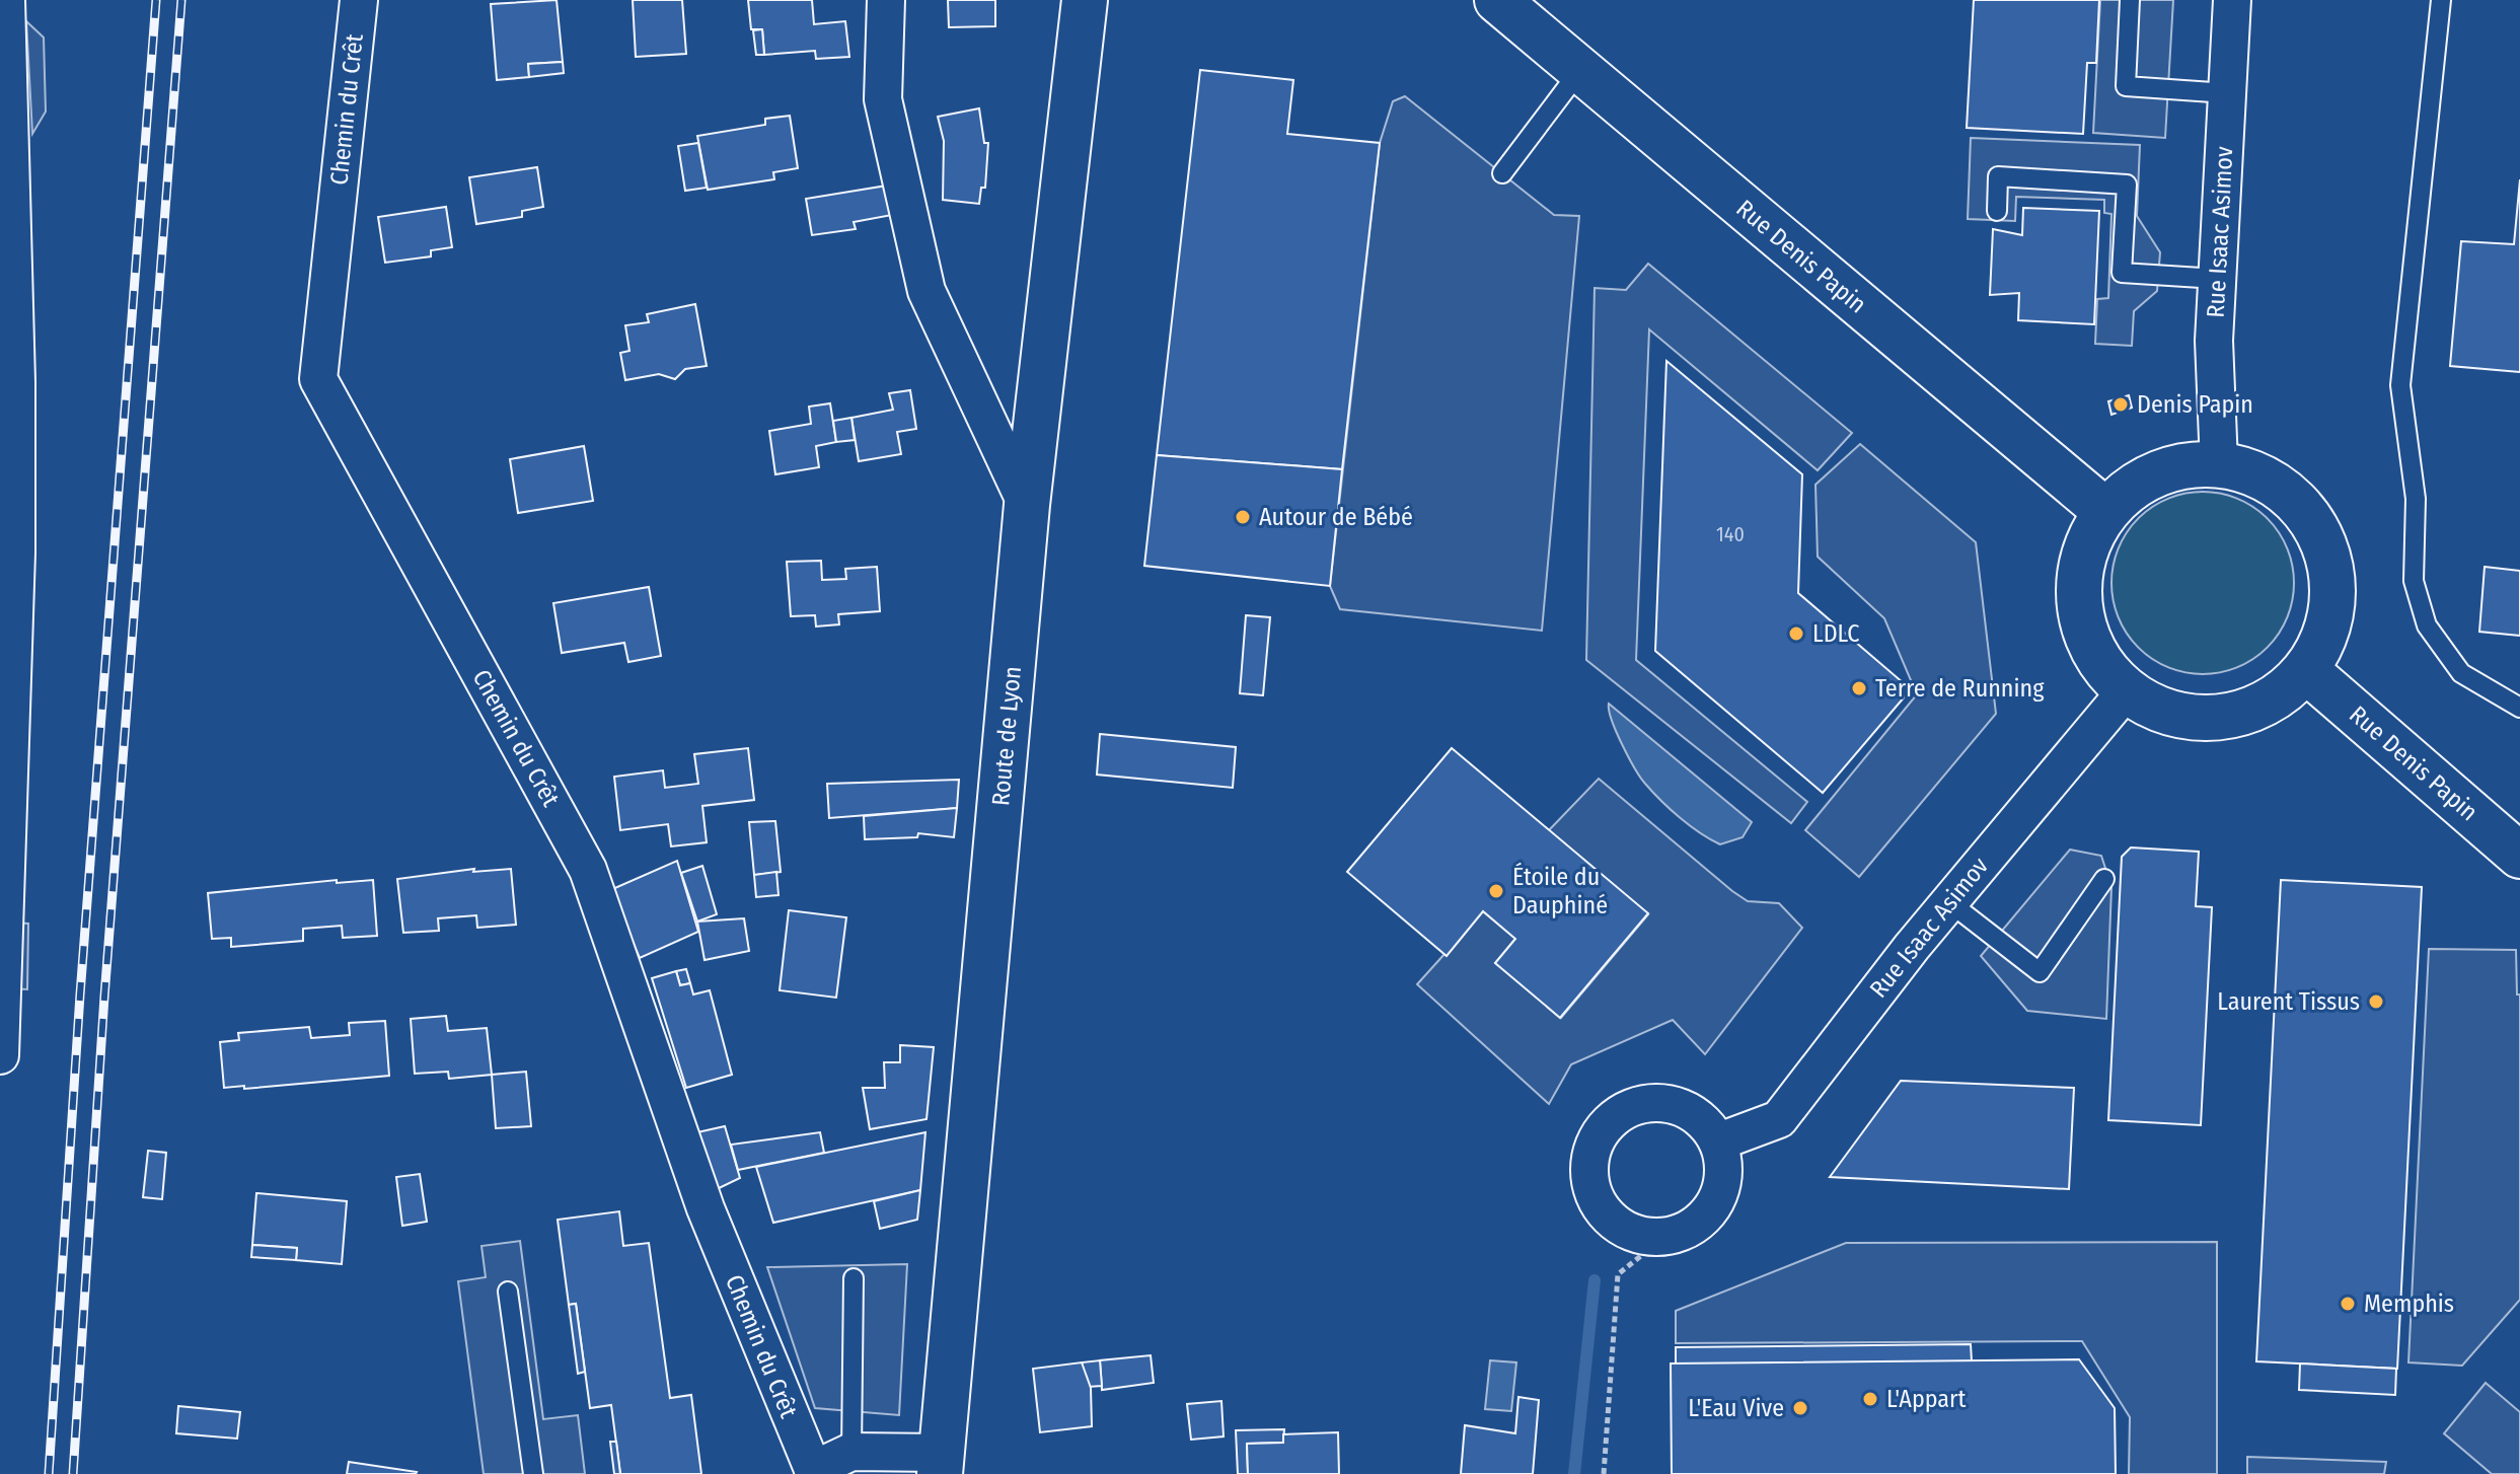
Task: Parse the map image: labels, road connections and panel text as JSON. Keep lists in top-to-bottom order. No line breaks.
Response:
{"streets":{"street":["Chemin du Crêt","Rue Isaac Asimov","Rue Denis Papin","Route de Lyon"]},"crossings":[["Chemin du Crêt","Route de Lyon"],["Rue Isaac Asimov","Rue Denis Papin"]],"places":["Denis Papin","Autour de Bébé","LDLC","Terre de Running","Étoile du Dauphiné","Laurent Tissus","Memphis","L'Appart","L'Eau Vive"],"house_numbers":["140"]}
